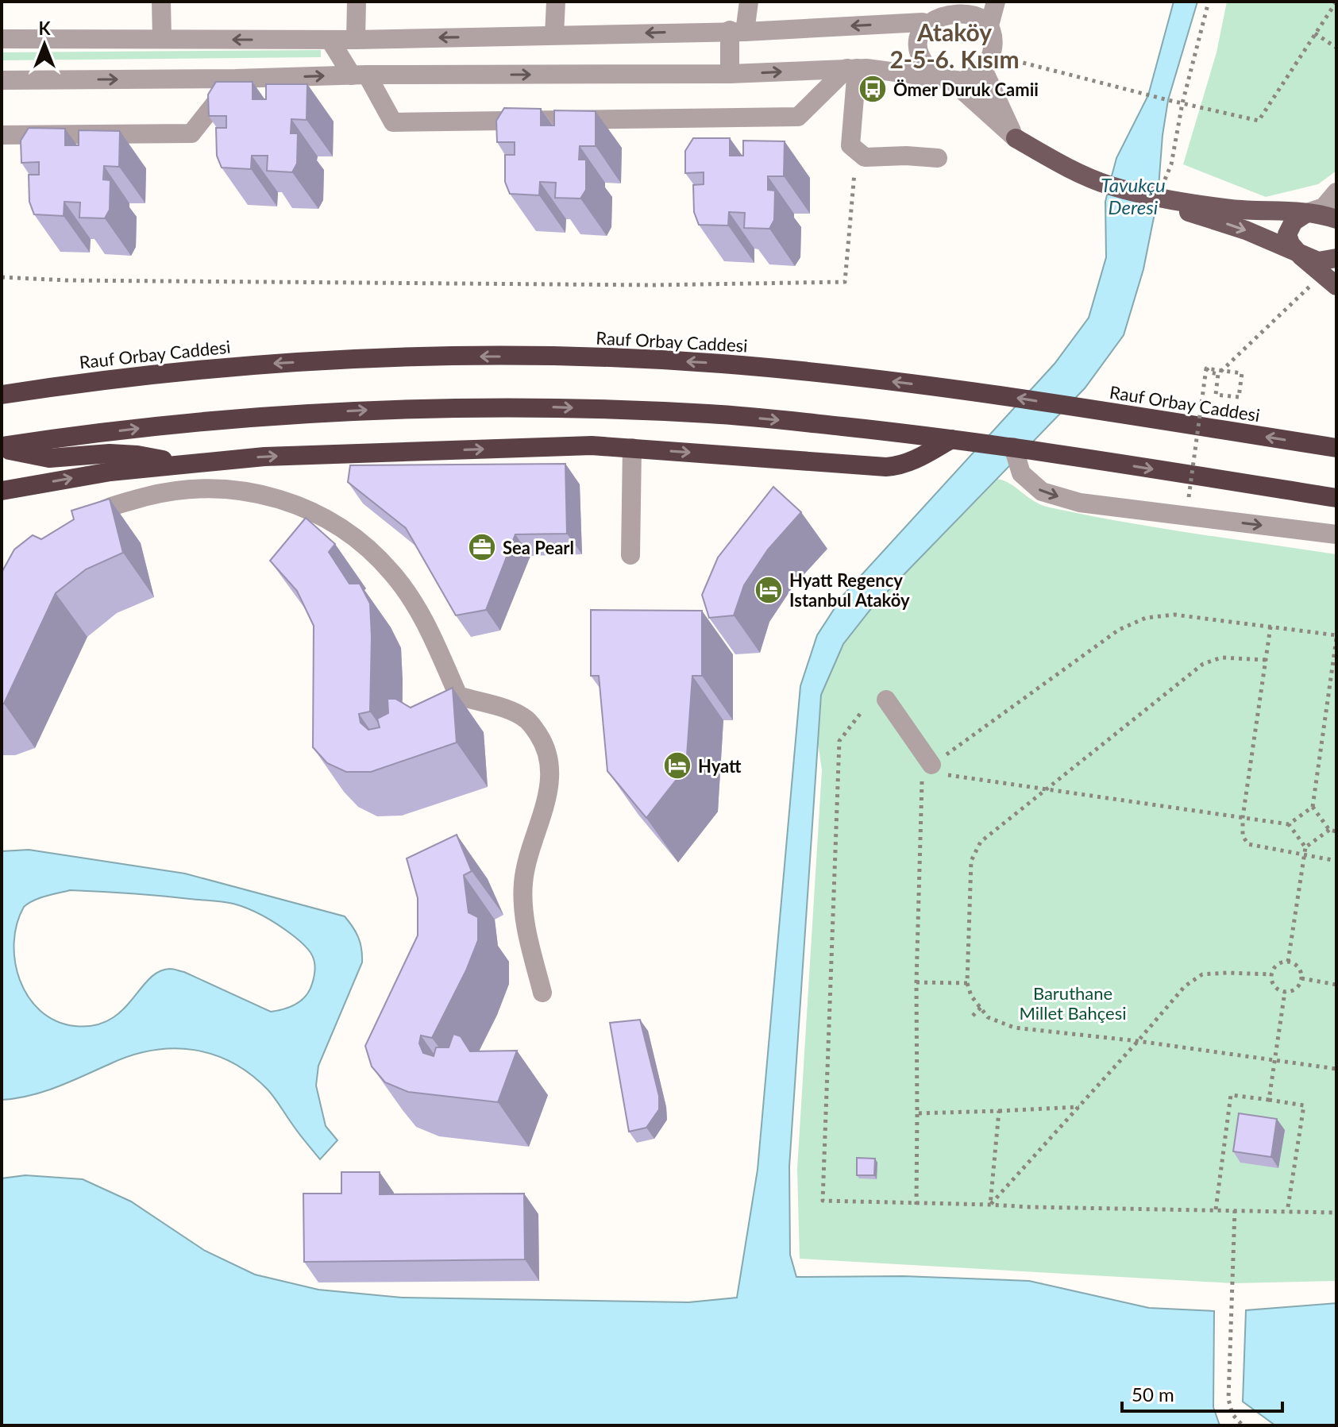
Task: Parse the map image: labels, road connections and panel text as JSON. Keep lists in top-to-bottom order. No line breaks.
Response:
{"streets":{"highway":["Rauf Orbay Caddesi"]},"districts":["Ataköy 2-5-6. Kısım"],"water":["Tavukçu Deresi"],"parks":["Baruthane Millet Bahçesi"],"places":{"bus stop":["Ömer Duruk Camii"],"office":["Sea Pearl"],"hotel":["Hyatt Regency Istanbul Ataköy","Hyatt"]},"scale_bar":"50 m","north":"top"}
